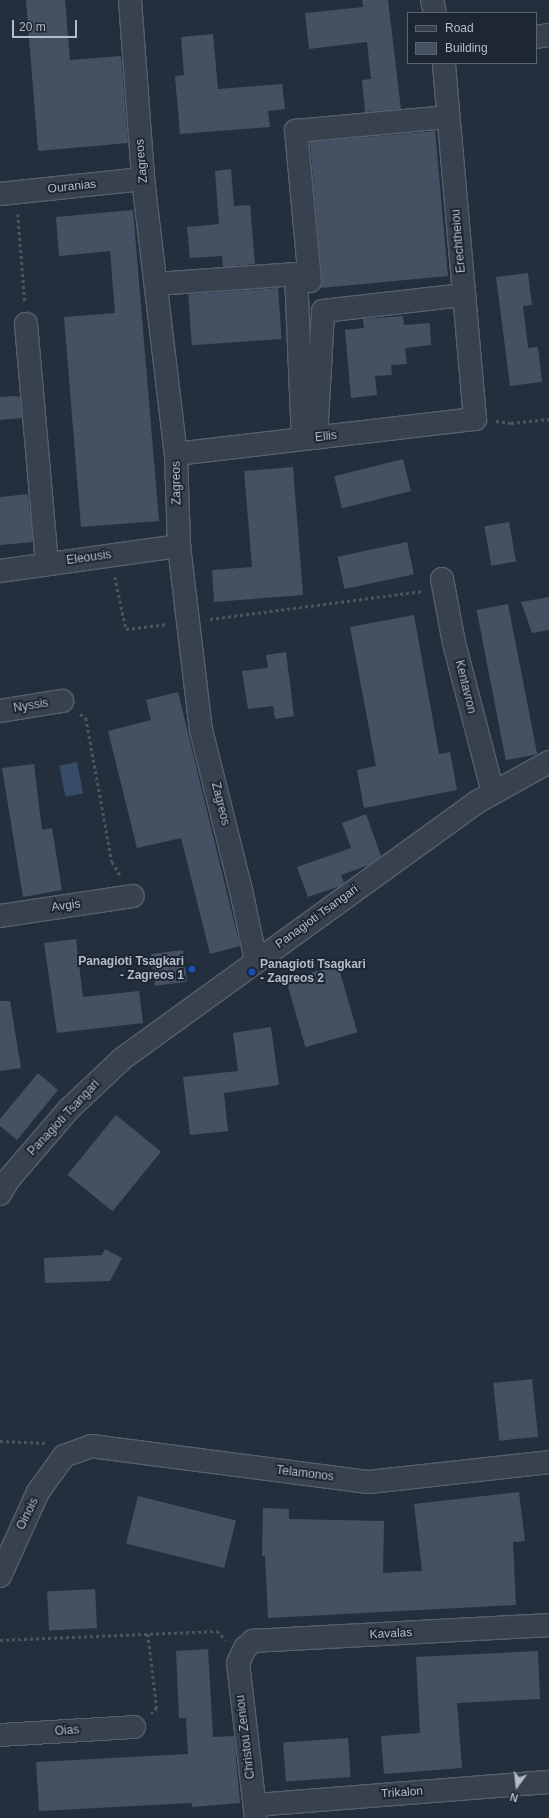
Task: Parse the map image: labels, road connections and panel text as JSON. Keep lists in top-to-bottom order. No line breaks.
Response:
{"streets":{"street":["Zagreos","Ouranias","Erechtheiou","Ellis","Eleousis","Kentavron","Nyssis","Avgis","Panagioti Tsangari","Telamonos","Oinois","Kavalas","Oias","Christou Zeniou","Trikalon"]},"crossings":[["Zagreos","Ouranias"],["Zagreos","Ellis"],["Zagreos","Eleousis"],["Zagreos","Panagioti Tsangari"],["Erechtheiou","Ellis"],["Kentavron","Panagioti Tsangari"],["Telamonos","Oinois"],["Kavalas","Christou Zeniou"],["Christou Zeniou","Trikalon"]],"places":["Panagioti Tsagkari - Zagreos 1","Panagioti Tsagkari - Zagreos 2"],"legend":["Road","Building"],"scale_bar":"20 m","north":"bottom"}
